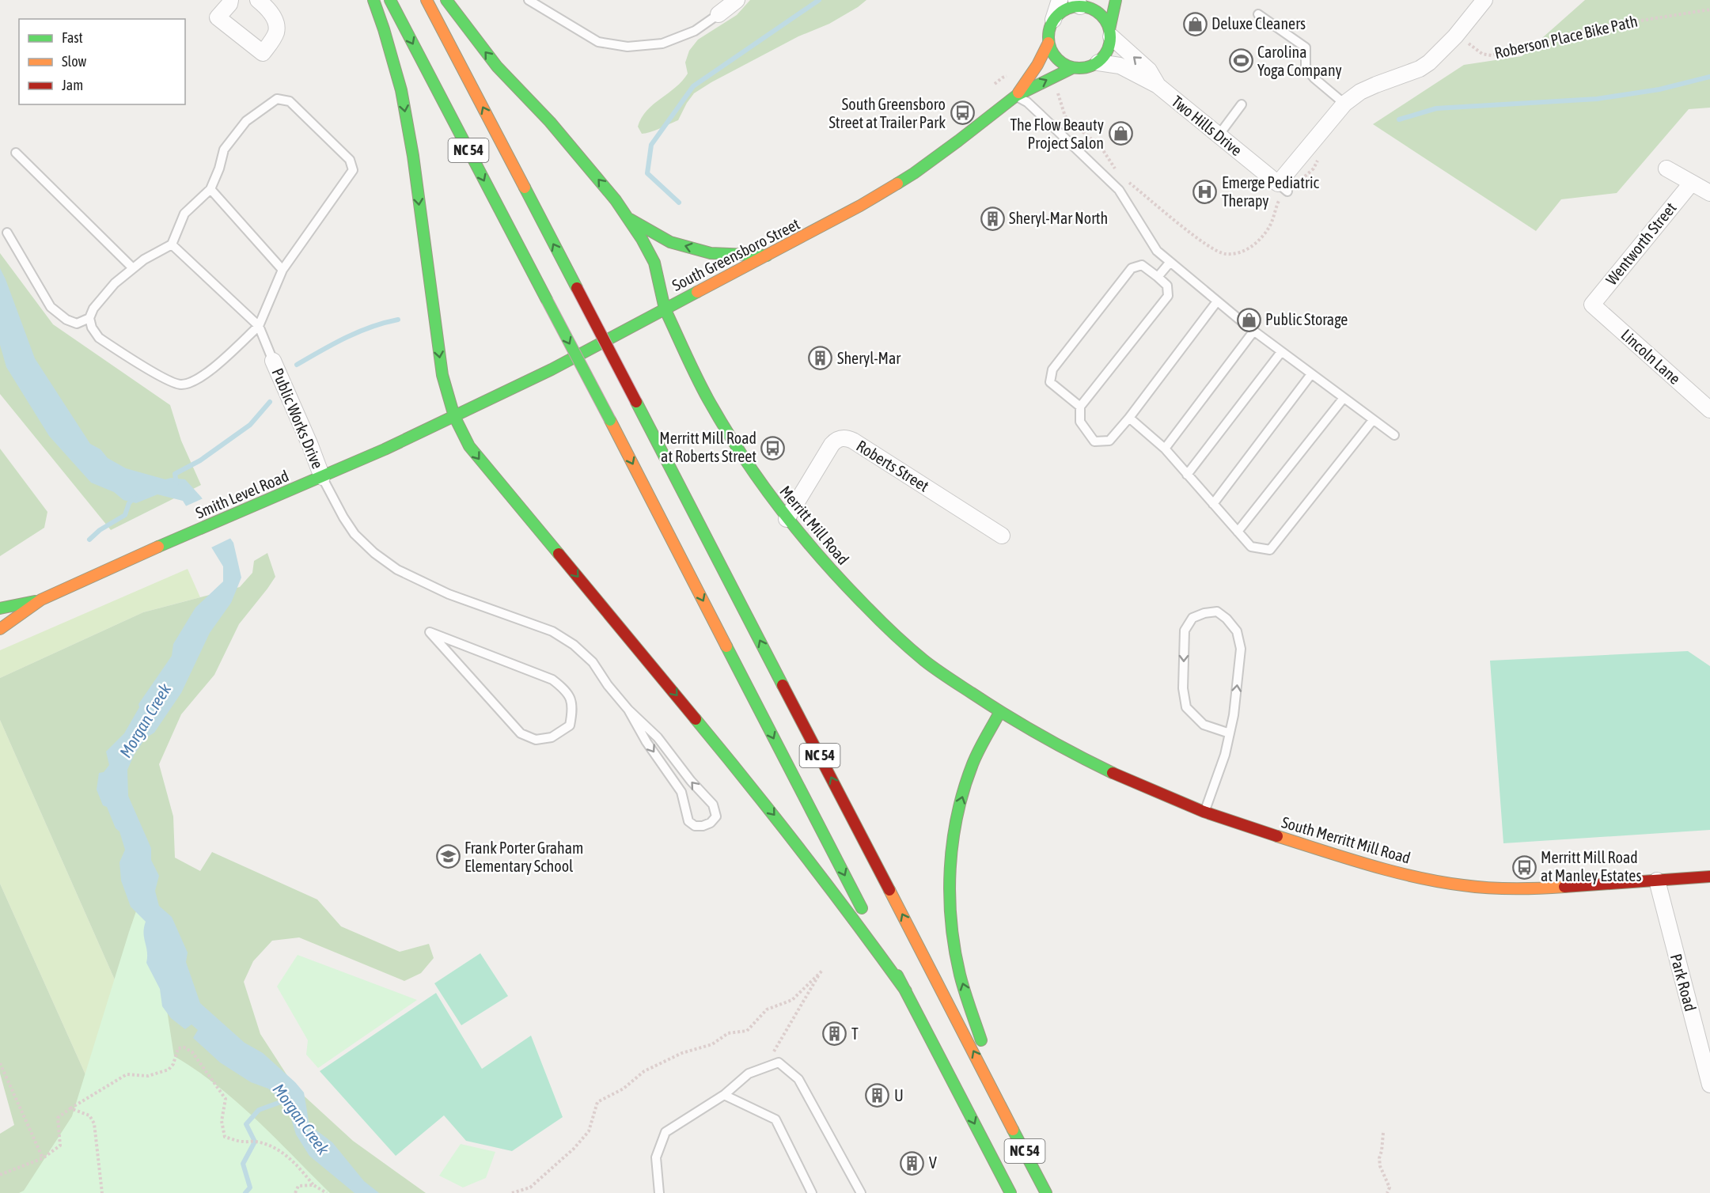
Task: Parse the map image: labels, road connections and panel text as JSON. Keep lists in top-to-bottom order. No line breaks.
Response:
{"streets":{"main road":["NC 54","South Greensboro Street","Smith Level Road","Merritt Mill Road","South Merritt Mill Road"],"street":["Two Hills Drive","Wentworth Street","Lincoln Lane","Public Works Drive","Roberts Street","Park Road"],"path":["Roberson Place Bike Path"]},"crossings":[["Two Hills Drive","South Greensboro Street"],["Wentworth Street","Lincoln Lane"],["South Greensboro Street","Smith Level Road"],["South Greensboro Street","Merritt Mill Road"],["Public Works Drive","Smith Level Road"],["Roberts Street","Merritt Mill Road"],["Merritt Mill Road","South Merritt Mill Road"],["South Merritt Mill Road","Park Road"]],"water":["Morgan Creek"],"places":{"shop":["Deluxe Cleaners","The Flow Beauty Project Salon","Public Storage"],"sports":["Carolina Yoga Company"],"bus stop":["South Greensboro Street at Trailer Park","Merritt Mill Road at Roberts Street","Merritt Mill Road at Manley Estates"],"hospital":["Emerge Pediatric Therapy"],"building":["Sheryl-Mar North","Sheryl-Mar","T","U","V"],"school or university":["Frank Porter Graham Elementary School"]},"legend":["Fast","Slow","Jam"]}
